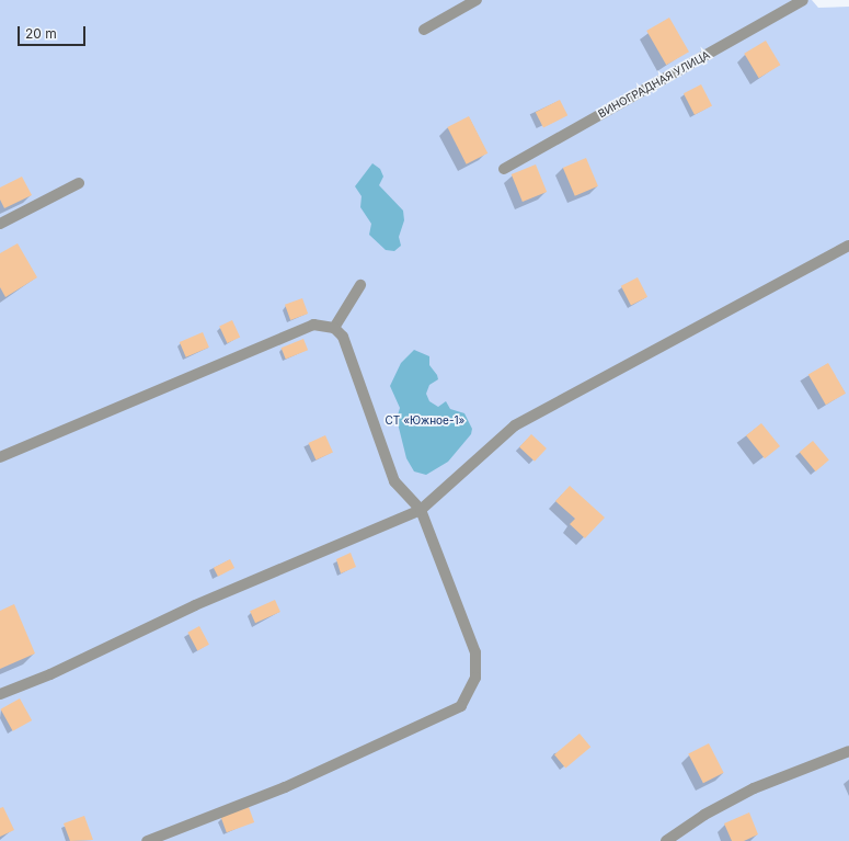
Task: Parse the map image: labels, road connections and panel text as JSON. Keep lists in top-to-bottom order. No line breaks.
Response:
{"streets":{"street":["ВИНОГРАДНАЯ УЛИЦА"]},"parks":["СТ «Южное-1»"],"scale_bar":"20 m"}
